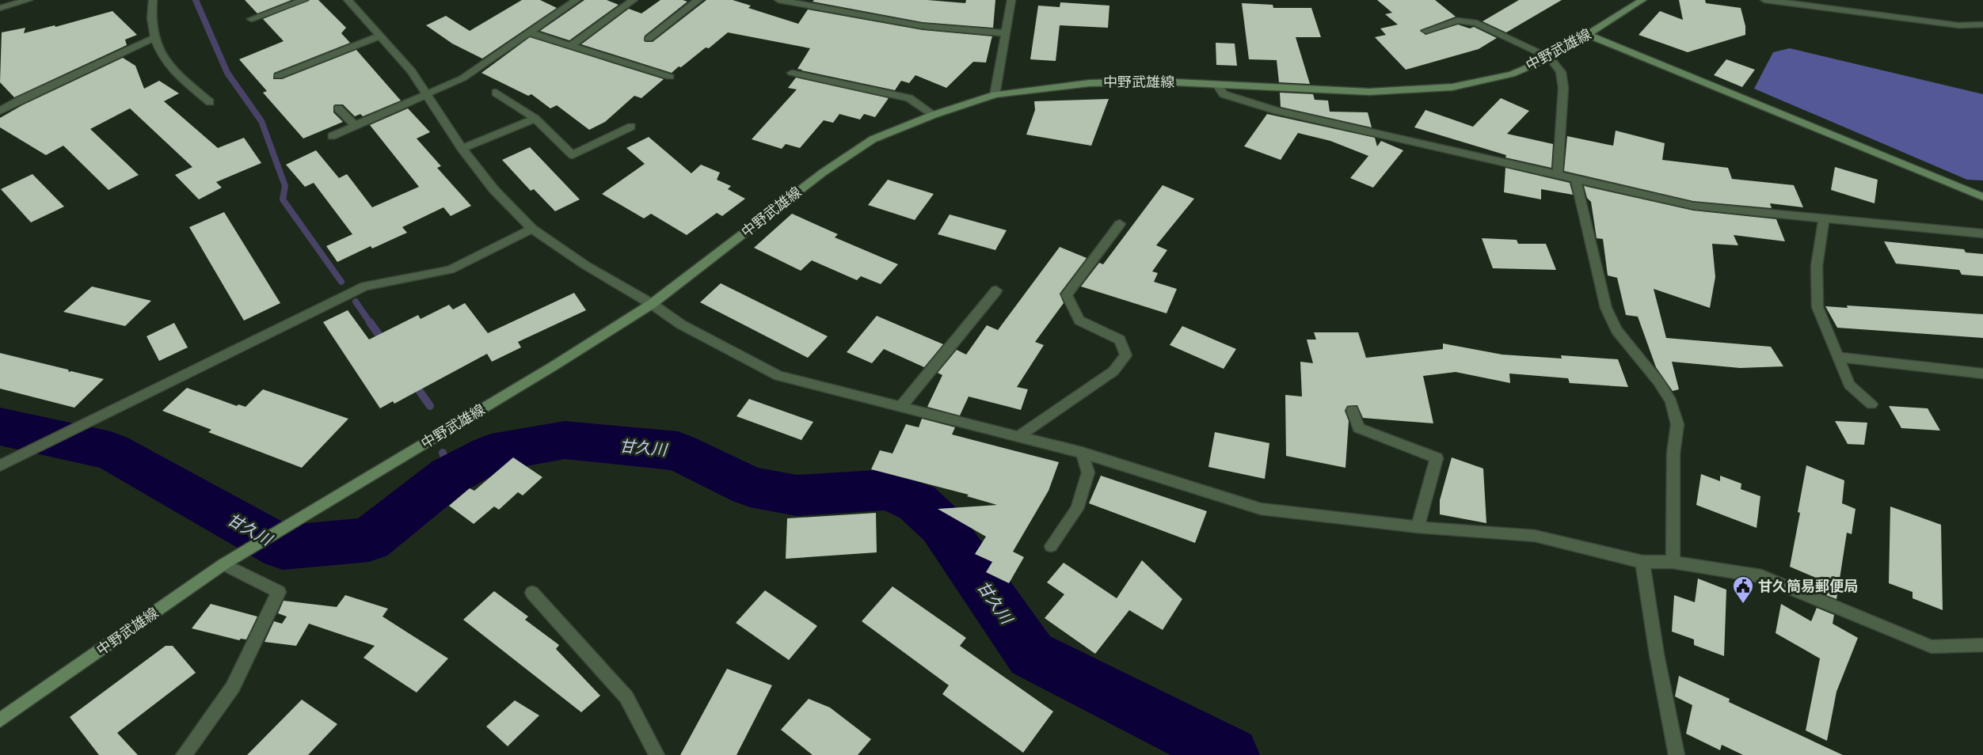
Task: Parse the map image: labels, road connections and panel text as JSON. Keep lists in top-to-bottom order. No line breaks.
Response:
{"streets":{"main road":["中野武雄線"]},"water":["甘久川"],"places":{"public building":["甘久簡易郵便局"]}}
